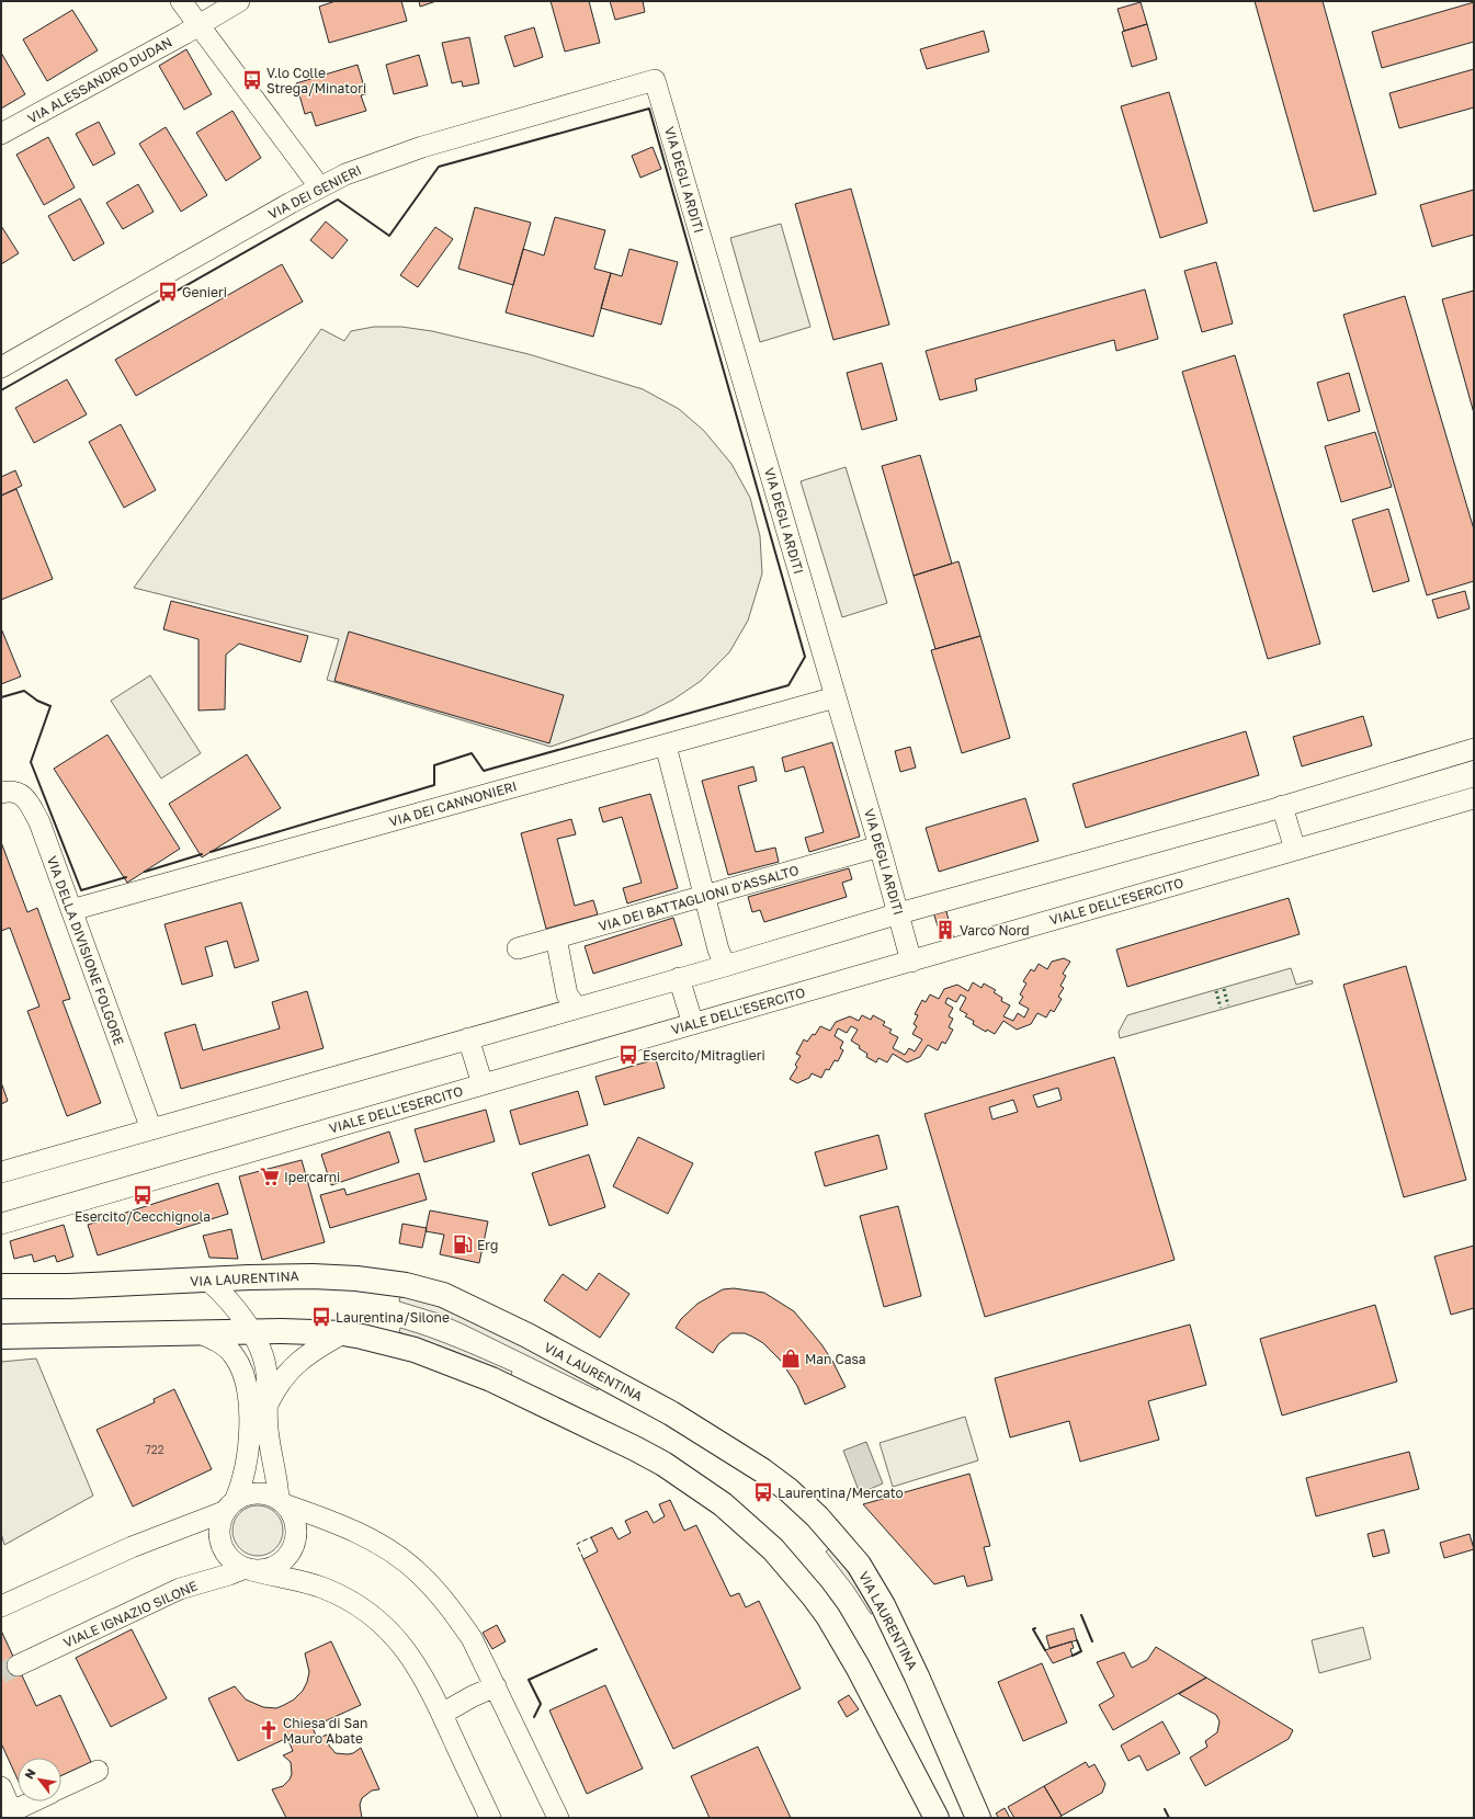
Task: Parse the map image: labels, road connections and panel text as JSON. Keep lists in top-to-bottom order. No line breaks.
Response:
{"streets":{"main road":["VIA LAURENTINA"],"street":["VIA ALESSANDRO DUDAN","VIA DEGLI ARDITI","VIA DEI GENIERI","VIA DEI CANNONIERI","VIA DEI BATTAGLIONI D'ASSALTO","VIALE DELL'ESERCITO","VIA DELLA DIVISIONE FOLGORE","VIALE IGNAZIO SILONE"]},"crossings":[["VIA DEGLI ARDITI","VIA DEI GENIERI"],["VIA DEGLI ARDITI","VIA DEI CANNONIERI"],["VIA DEGLI ARDITI","VIA DEI BATTAGLIONI D'ASSALTO"],["VIA DEGLI ARDITI","VIALE DELL'ESERCITO"],["VIA DEI CANNONIERI","VIA DELLA DIVISIONE FOLGORE"]],"places":{"bus stop":["V.lo Colle Strega/Minatori","Genieri","Esercito/Mitraglieri","Esercito/Cecchignola","Laurentina/Silone","Laurentina/Mercato"],"building":["Varco Nord"],"supermarket":["Ipercarni"],"fuel station":["Erg"],"shop":["Man Casa"],"church":["Chiesa di San Mauro Abate"]},"house_numbers":["722"],"north":"top left"}
